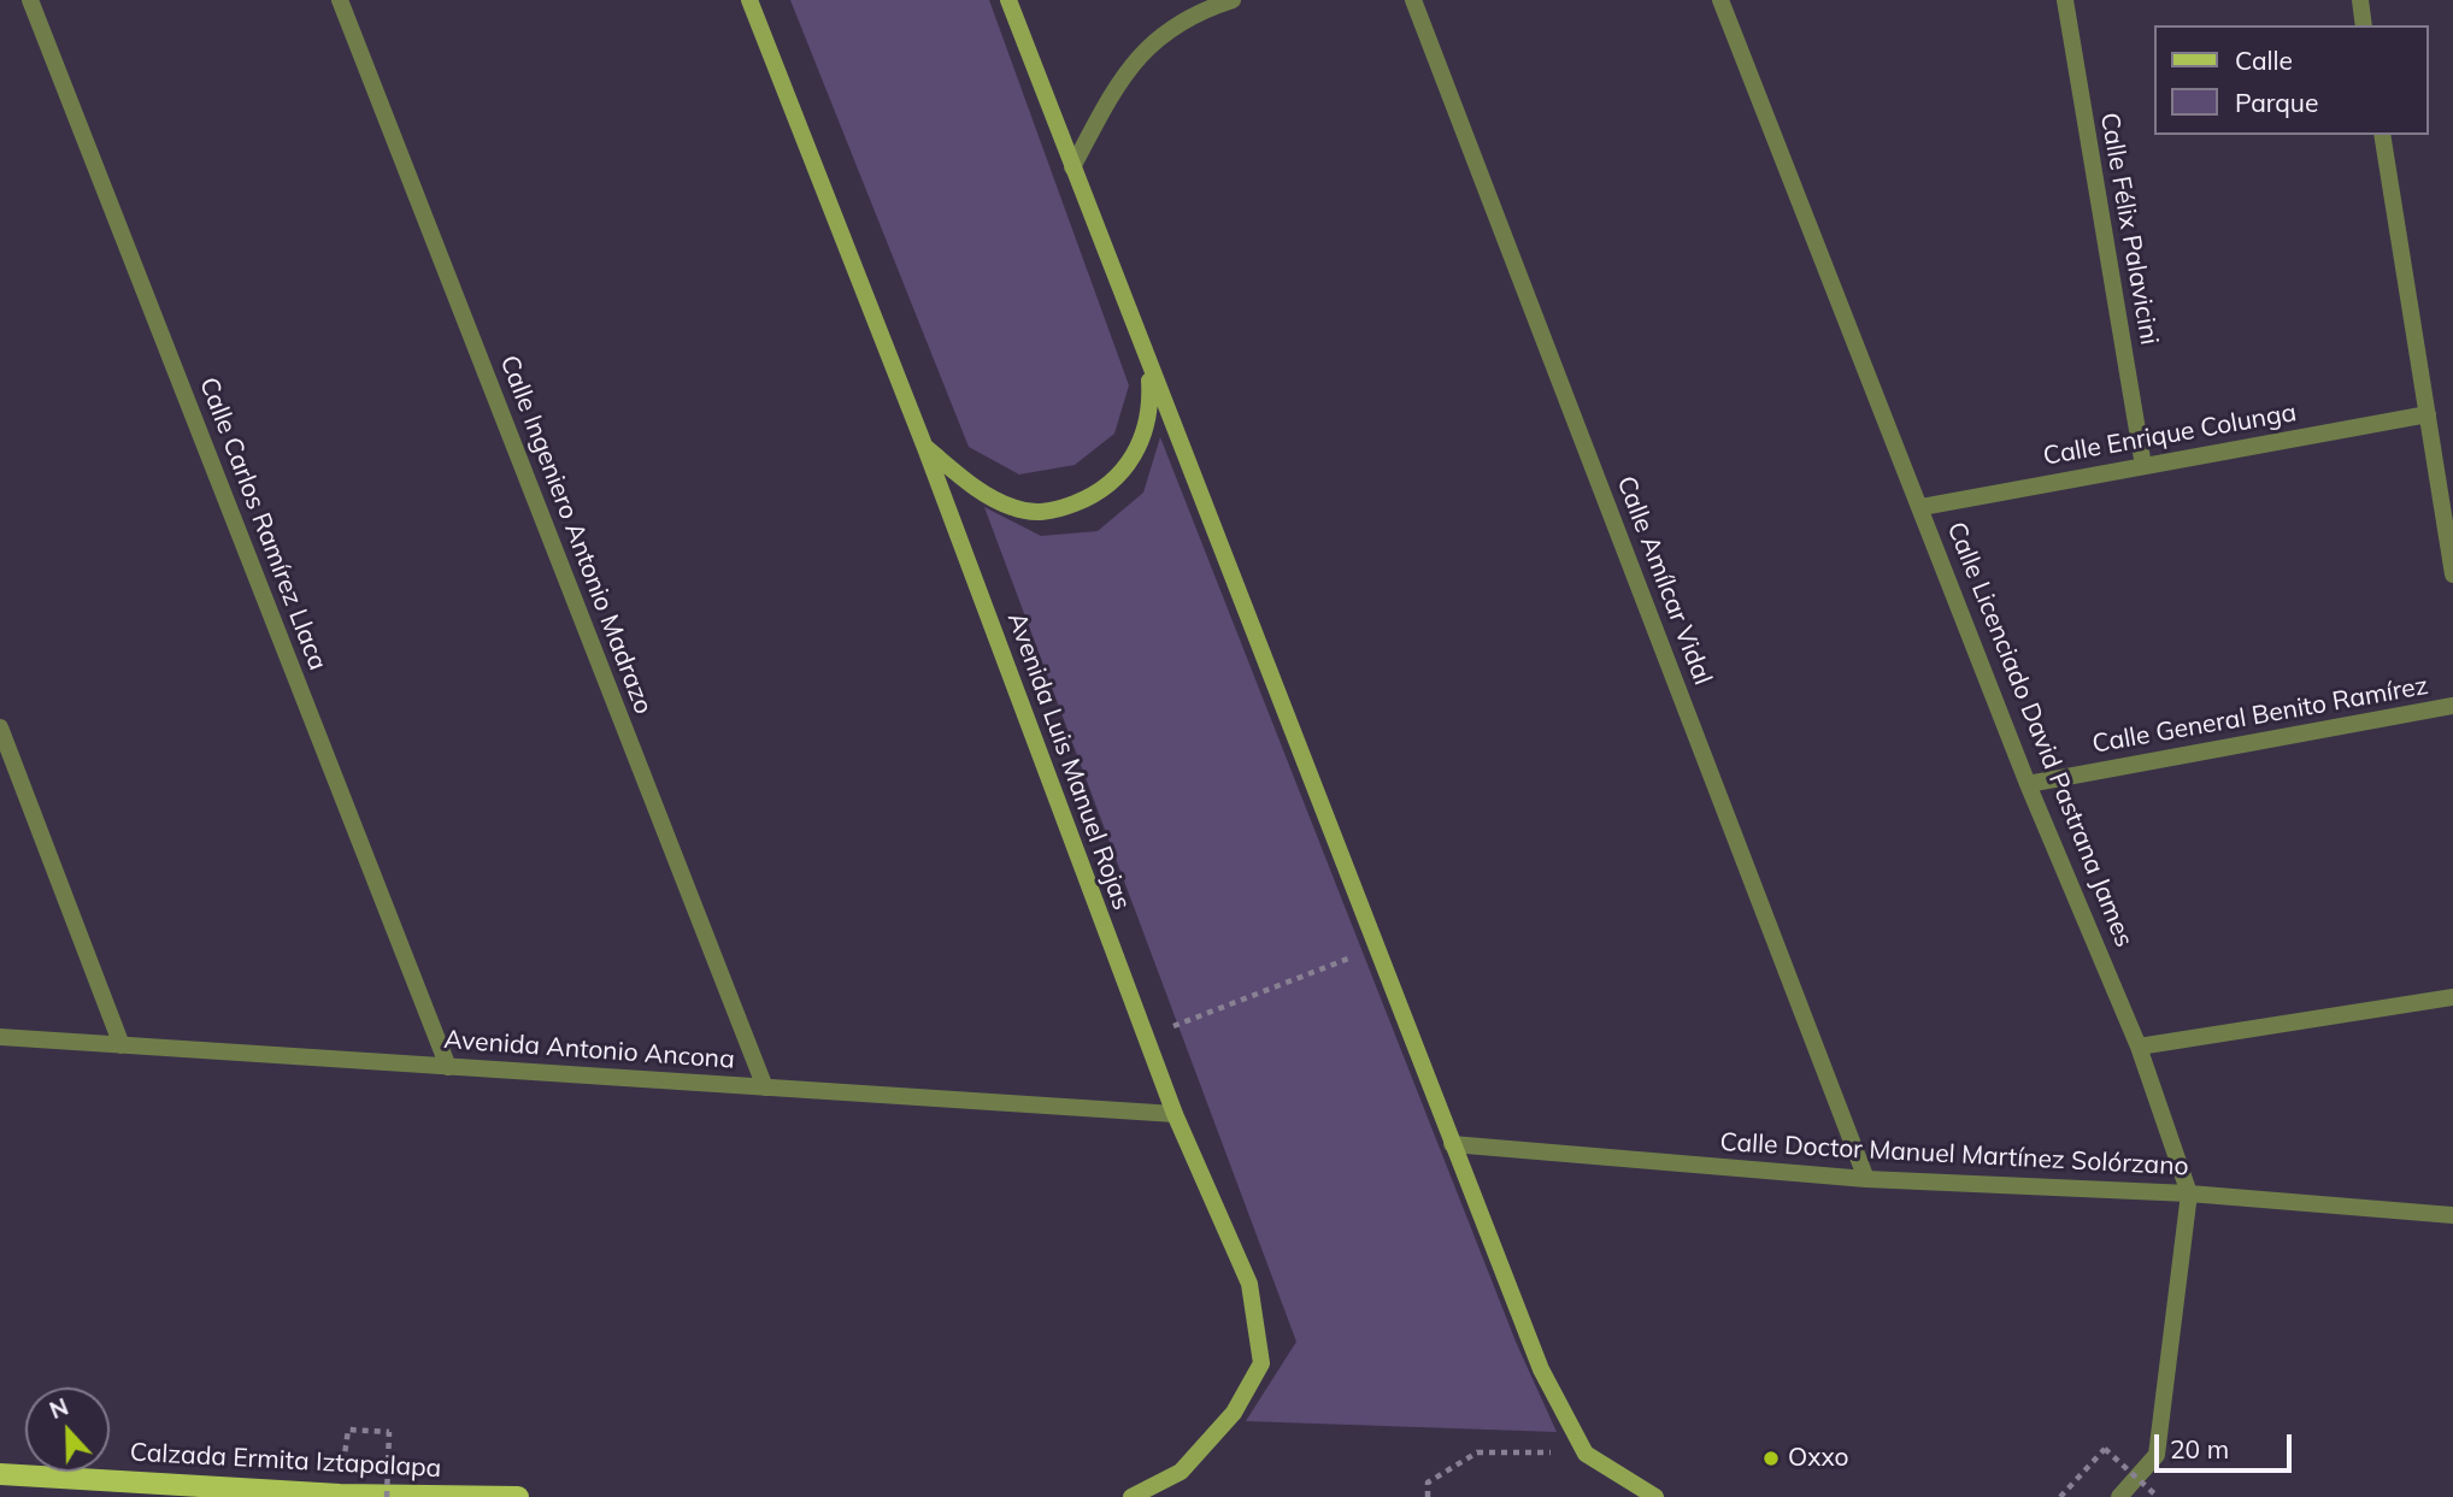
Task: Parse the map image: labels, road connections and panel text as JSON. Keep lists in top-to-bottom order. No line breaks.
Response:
{"streets":{"main road":["Calzada Ermita Iztapalapa"],"street":["Calle Félix Palavicini","Calle Enrique Colunga","Calle Carlos Ramírez Llaca","Calle Ingeniero Antonio Madrazo","Calle Amílcar Vidal","Calle General Benito Ramírez","Calle Licenciado David Pastrana James","Avenida Luis Manuel Rojas","Avenida Antonio Ancona","Calle Doctor Manuel Martínez Solórzano"]},"crossings":[["Calle Félix Palavicini","Calle Enrique Colunga"],["Calle Enrique Colunga","Calle Licenciado David Pastrana James"],["Calle Carlos Ramírez Llaca","Avenida Antonio Ancona"],["Calle Ingeniero Antonio Madrazo","Avenida Antonio Ancona"],["Calle Amílcar Vidal","Calle Doctor Manuel Martínez Solórzano"],["Calle General Benito Ramírez","Calle Licenciado David Pastrana James"],["Calle Licenciado David Pastrana James","Calle Doctor Manuel Martínez Solórzano"],["Avenida Luis Manuel Rojas","Avenida Antonio Ancona"]],"places":["Oxxo"],"legend":["Calle","Parque"],"scale_bar":"20 m","north":"top"}
